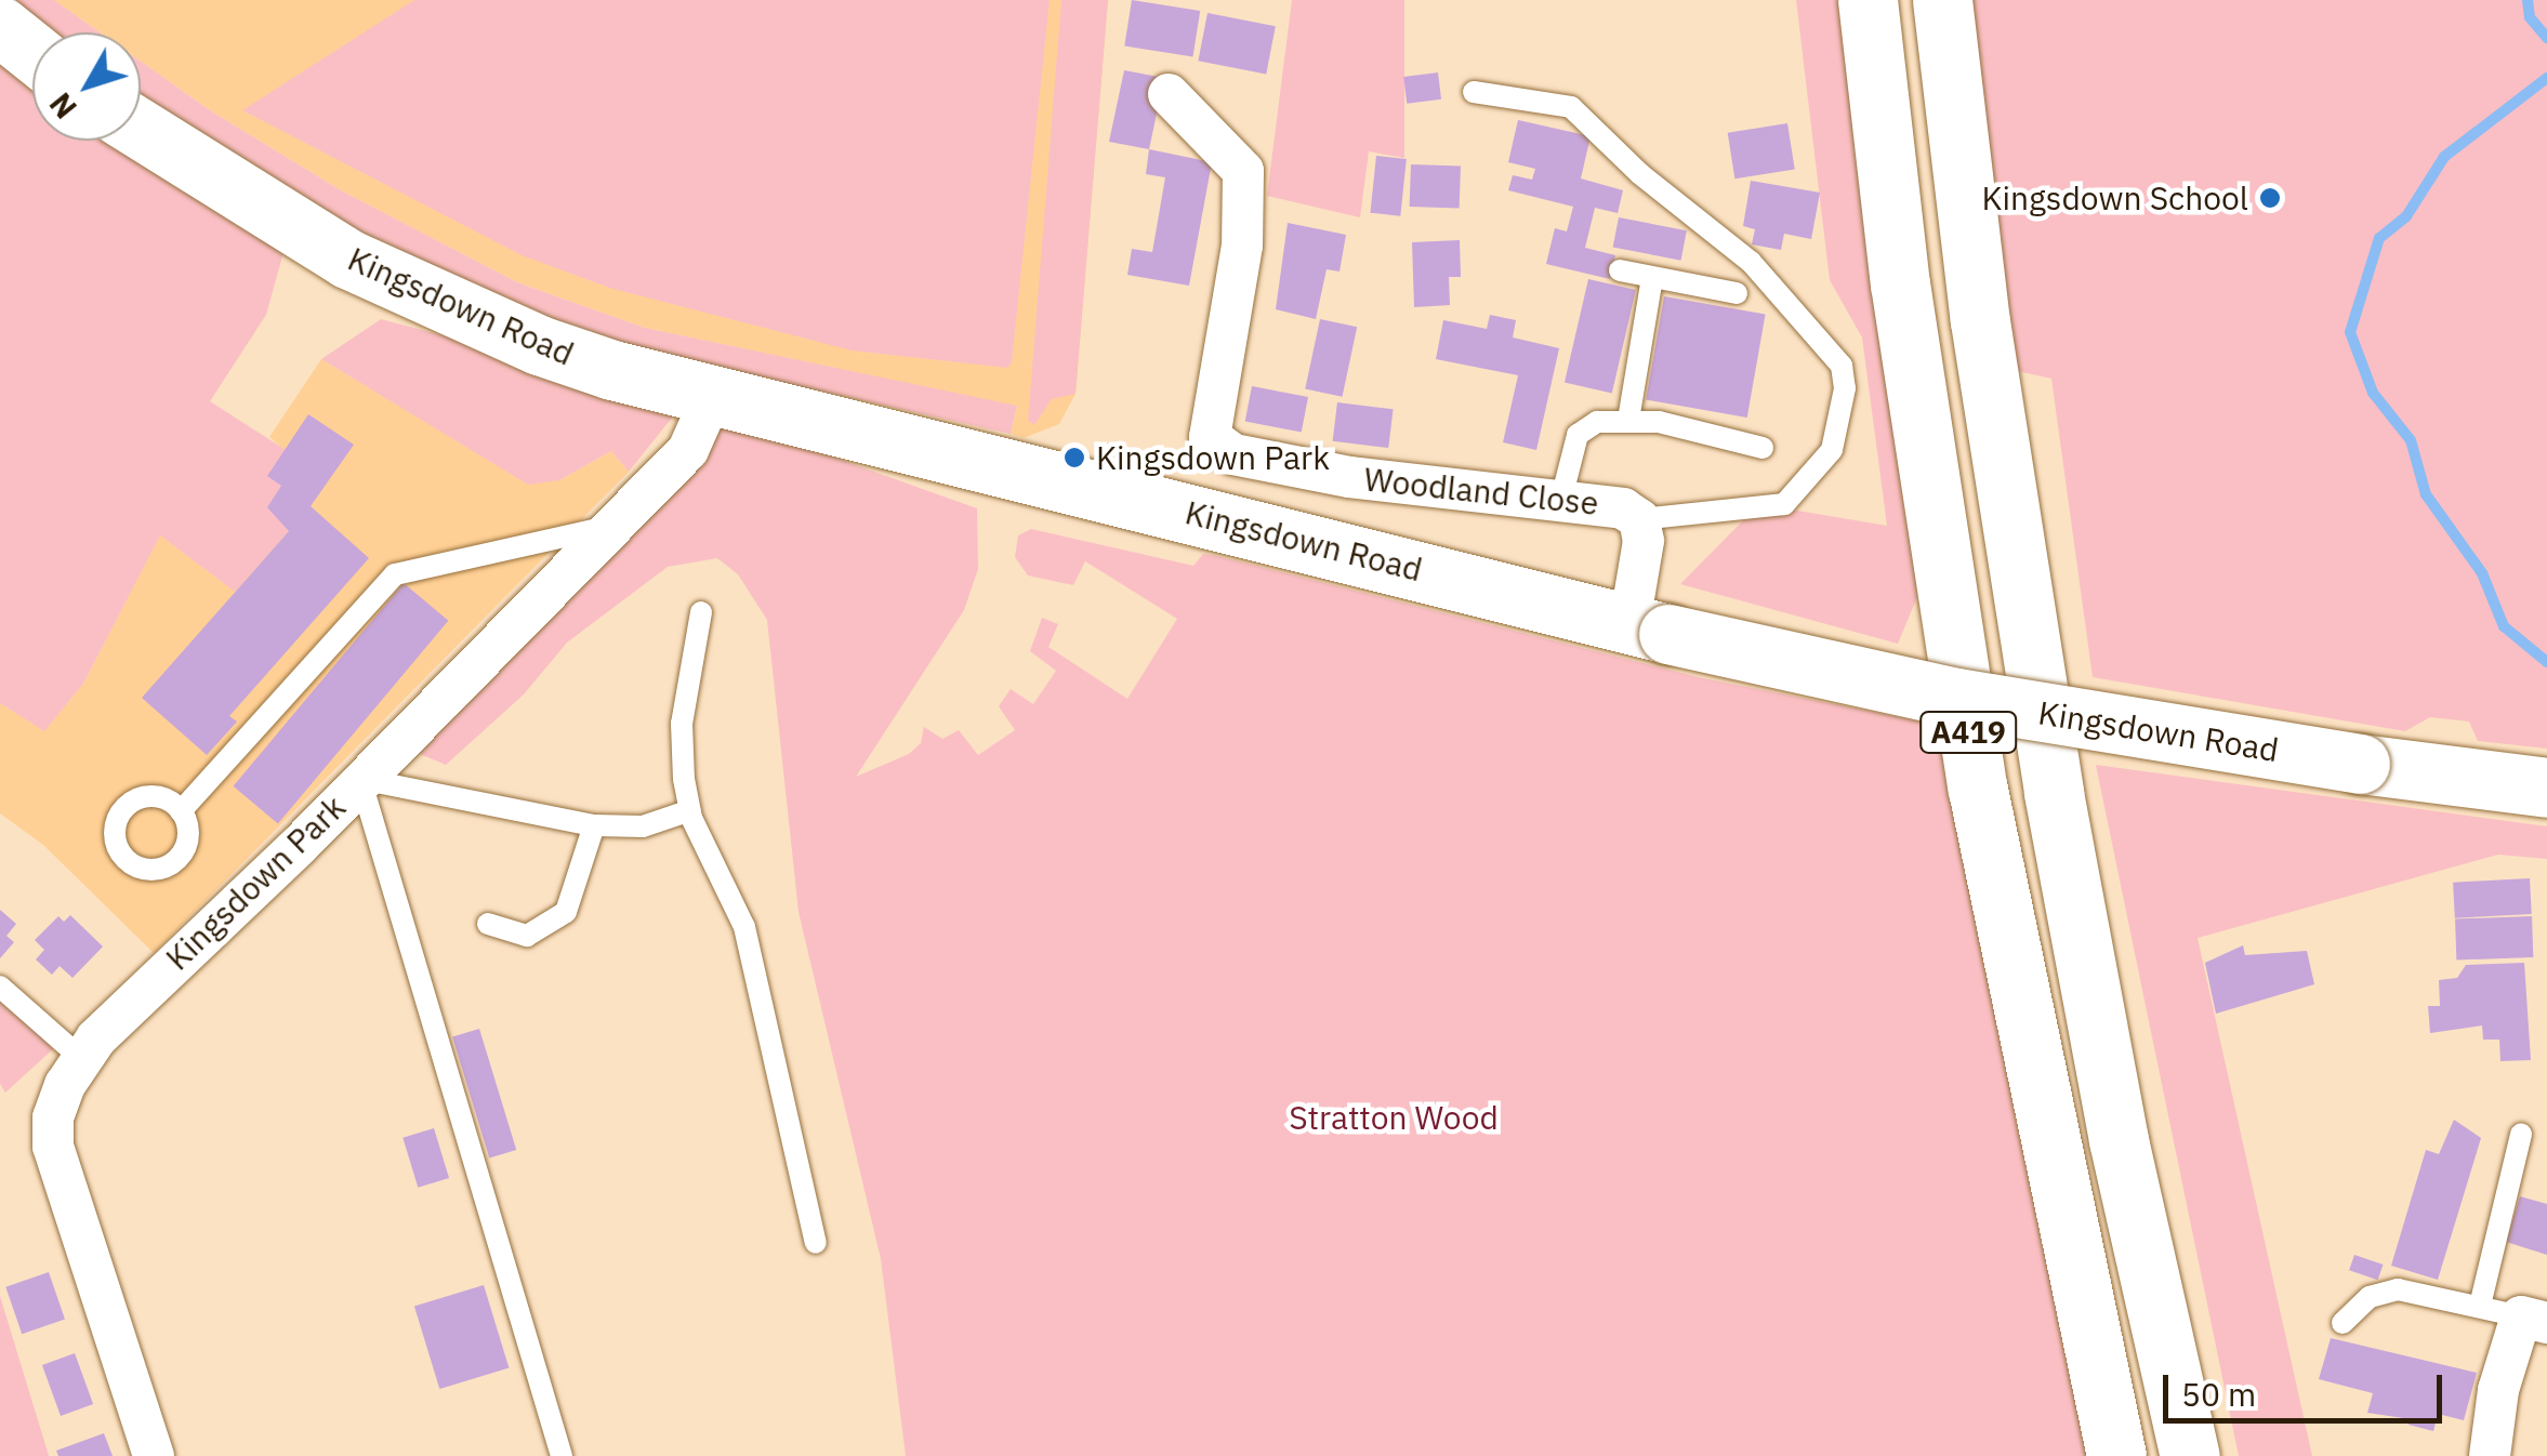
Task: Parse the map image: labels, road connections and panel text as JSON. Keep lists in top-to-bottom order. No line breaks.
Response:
{"streets":{"main road":["Kingsdown Road","A419"],"street":["Woodland Close","Kingsdown Park"]},"crossings":[["Kingsdown Road","Woodland Close"],["Kingsdown Road","Kingsdown Park"]],"parks":["Stratton Wood"],"places":["Kingsdown School","Kingsdown Park"],"scale_bar":"50 m","north":"bottom left"}
